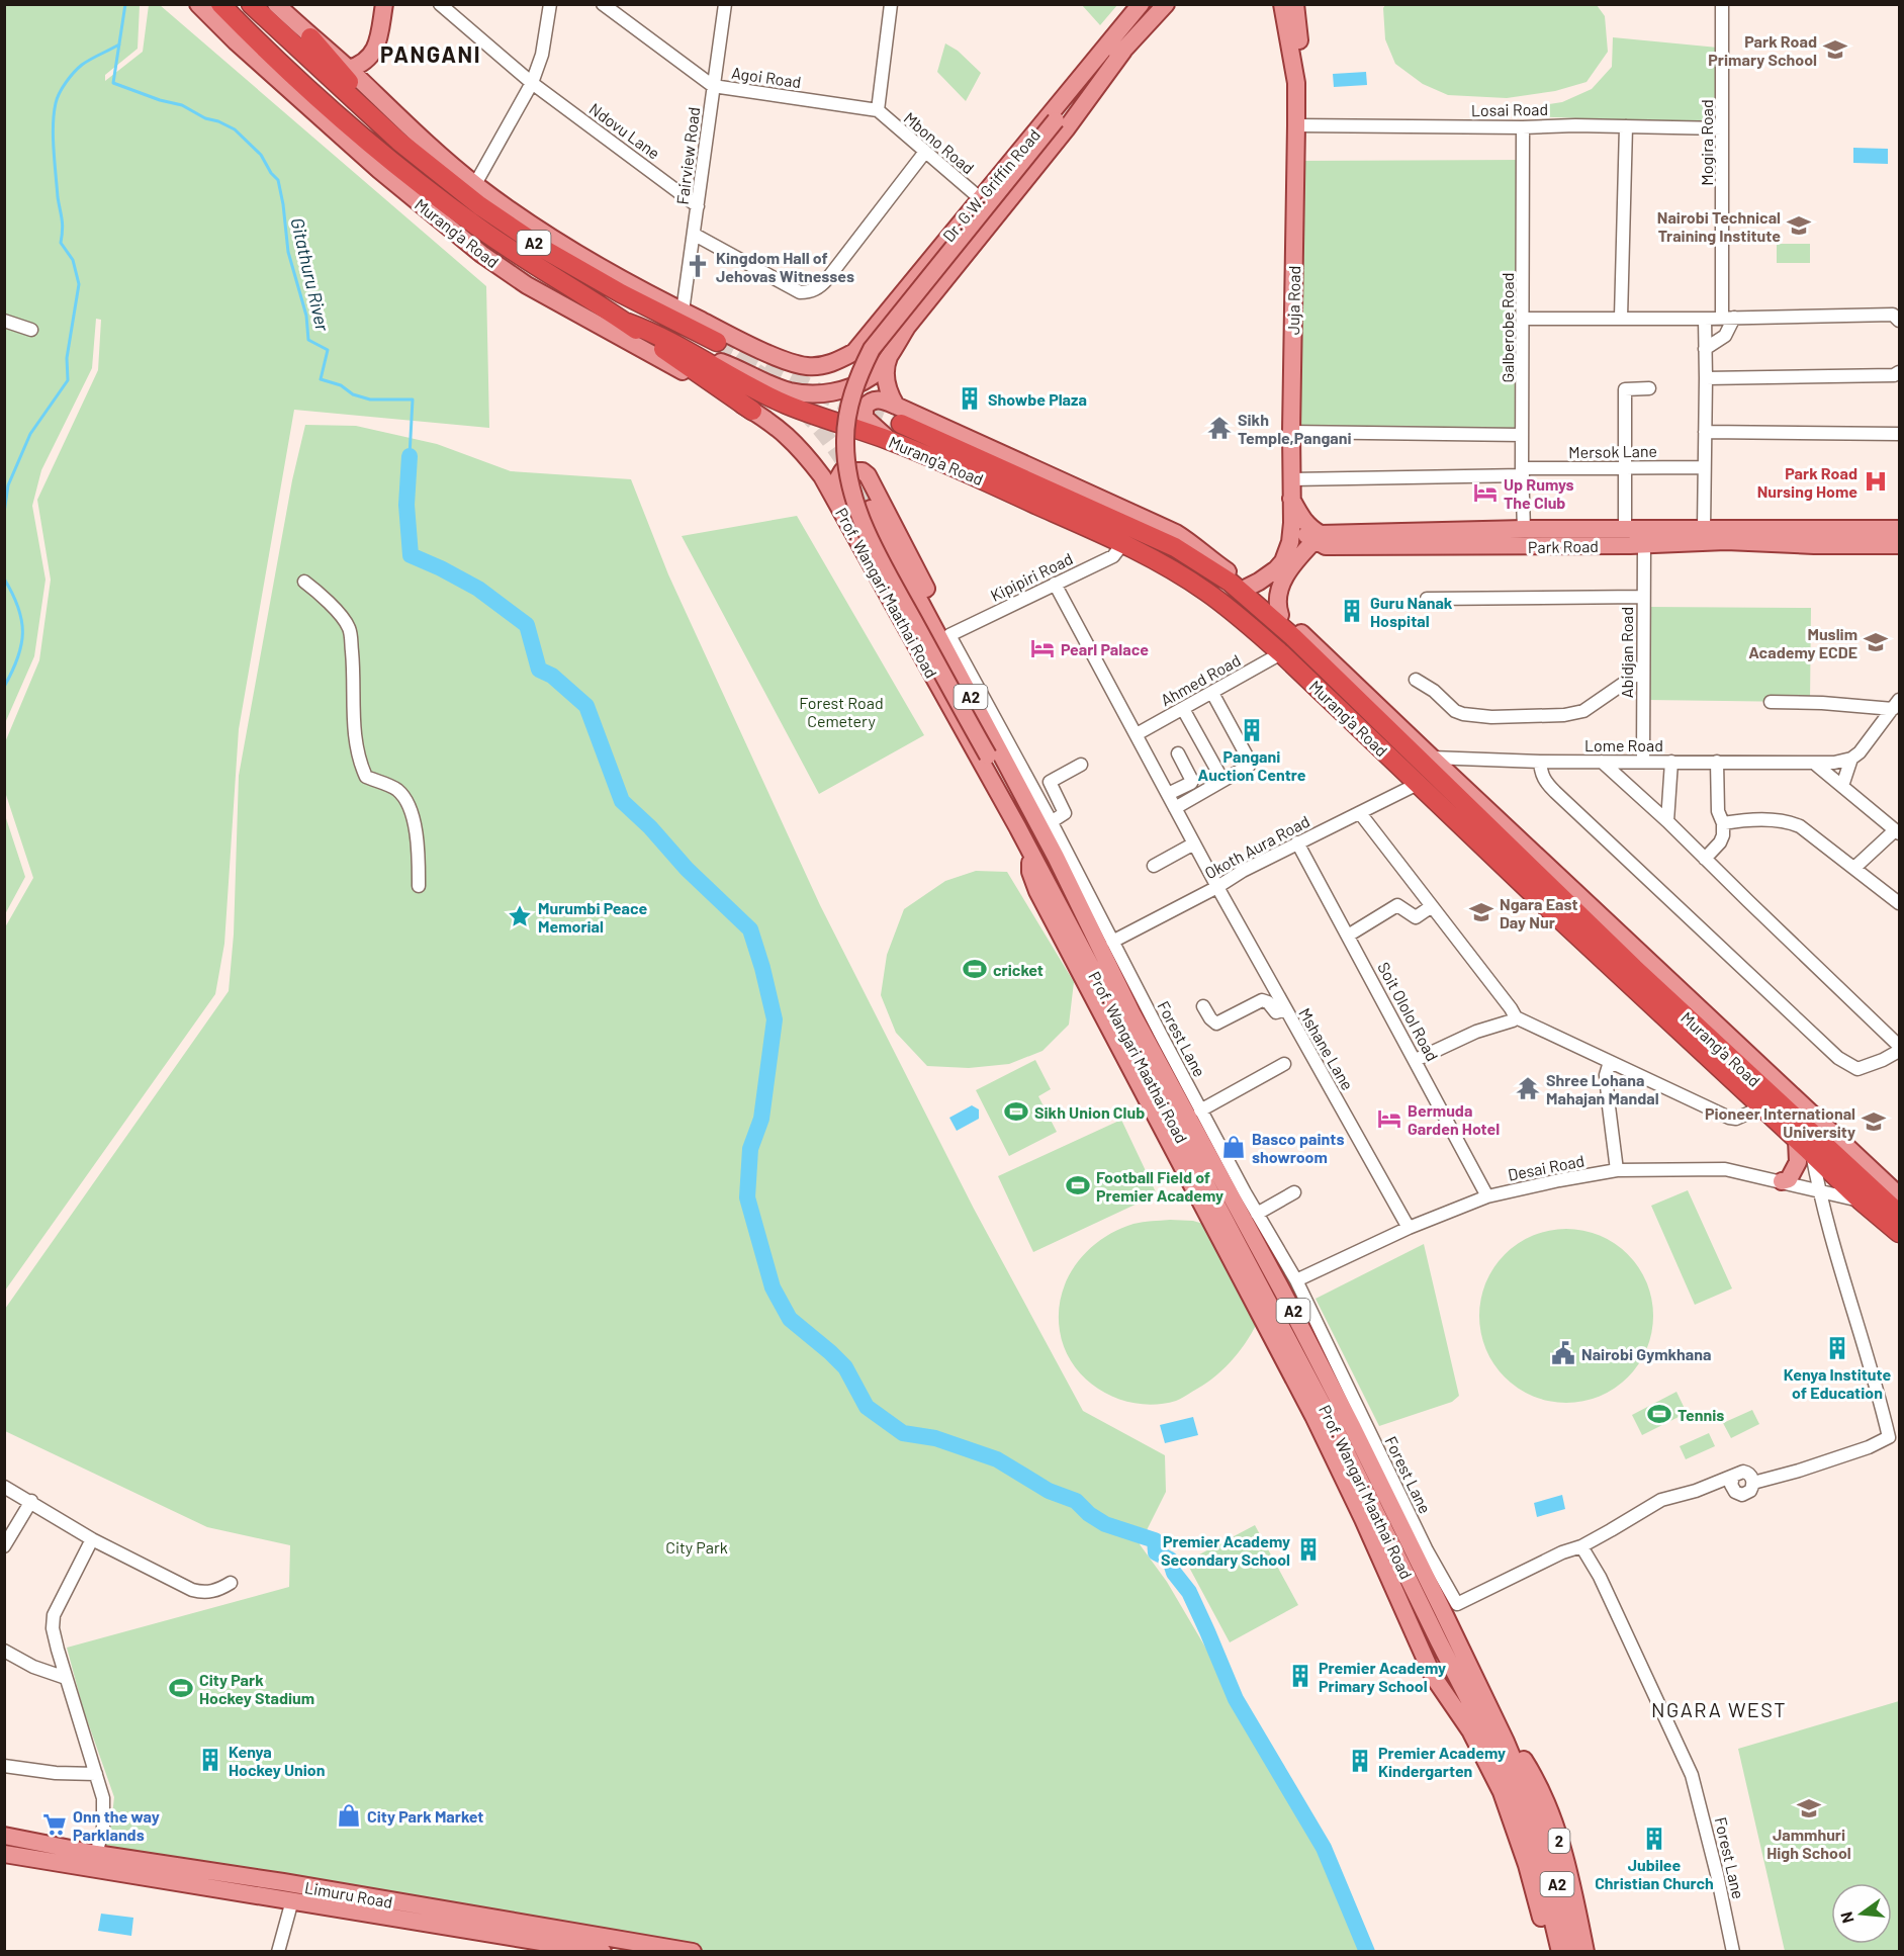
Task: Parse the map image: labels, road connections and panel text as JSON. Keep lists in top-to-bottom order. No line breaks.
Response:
{"streets":{"highway":["Murang'a Road","A2","Prof. Wangari Maathai Road"],"main road":["Dr. G.W. Griffin Road","Juja Road","Park Road","2","Limuru Road"],"street":["Agoi Road","Losai Road","Ndovu Lane","Mbono Road","Mogira Road","Fairview Road","Galberobe Road","Mersok Lane","Kipipiri Road","Abidjan Road","Ahmed Road","Lome Road","Okoth Aura Road","Soit Ololol Road","Forest Lane","Mshane Lane","Desai Road"]},"crossings":[["Agoi Road","Mbono Road"],["Agoi Road","Fairview Road"],["Losai Road","Mogira Road"],["Losai Road","Juja Road"],["Losai Road","Galberobe Road"],["Ndovu Lane","Fairview Road"],["Mbono Road","Dr. G.W. Griffin Road"],["Fairview Road","Dr. G.W. Griffin Road"],["Dr. G.W. Griffin Road","Murang'a Road"],["Dr. G.W. Griffin Road","Prof. Wangari Maathai Road"],["Murang'a Road","Juja Road"],["Murang'a Road","Kipipiri Road"],["Murang'a Road","Prof. Wangari Maathai Road"],["Murang'a Road","Ahmed Road"],["Murang'a Road","Lome Road"],["Murang'a Road","Okoth Aura Road"],["Murang'a Road","Desai Road"],["Juja Road","Mersok Lane"],["Galberobe Road","Mersok Lane"],["Galberobe Road","Park Road"],["Park Road","Abidjan Road"],["Kipipiri Road","Prof. Wangari Maathai Road"],["Kipipiri Road","Mshane Lane"],["Prof. Wangari Maathai Road","Forest Lane"],["Prof. Wangari Maathai Road","2"],["Abidjan Road","Lome Road"],["Ahmed Road","Mshane Lane"],["Okoth Aura Road","Soit Ololol Road"],["Okoth Aura Road","Forest Lane"],["Okoth Aura Road","Mshane Lane"],["Soit Ololol Road","Desai Road"],["Forest Lane","Desai Road"],["Mshane Lane","Desai Road"]],"districts":["PANGANI","NGARA WEST"],"water":["Gitathuru River"],"parks":["Forest Road Cemetery","City Park"],"places":{"school or university":["Park Road Primary School","Nairobi Technical Training Institute","Muslim Academy ECDE","Ngara East Day Nur","Pioneer International University","Jammhuri High School"],"church":["Kingdom Hall of Jehovas Witnesses"],"building":["Showbe Plaza","Guru Nanak Hospital","Pangani Auction Centre","Kenya Institute of Education","Premier Academy Secondary School","Premier Academy Primary School","Kenya Hockey Union","Premier Academy Kindergarten","Jubilee Christian Church"],"temple":["Sikh Temple,Pangani","Shree Lohana Mahajan Mandal"],"hospital":["Park Road Nursing Home"],"hotel":["Up Rumys The Club","Pearl Palace","Bermuda Garden Hotel"],"place":["Murumbi Peace Memorial"],"sports":["cricket","Sikh Union Club","Football Field of Premier Academy","Tennis","City Park Hockey Stadium"],"shop":["Basco paints showroom","City Park Market"],"public building":["Nairobi Gymkhana"],"supermarket":["Onn the way Parklands"]},"north":"left"}
